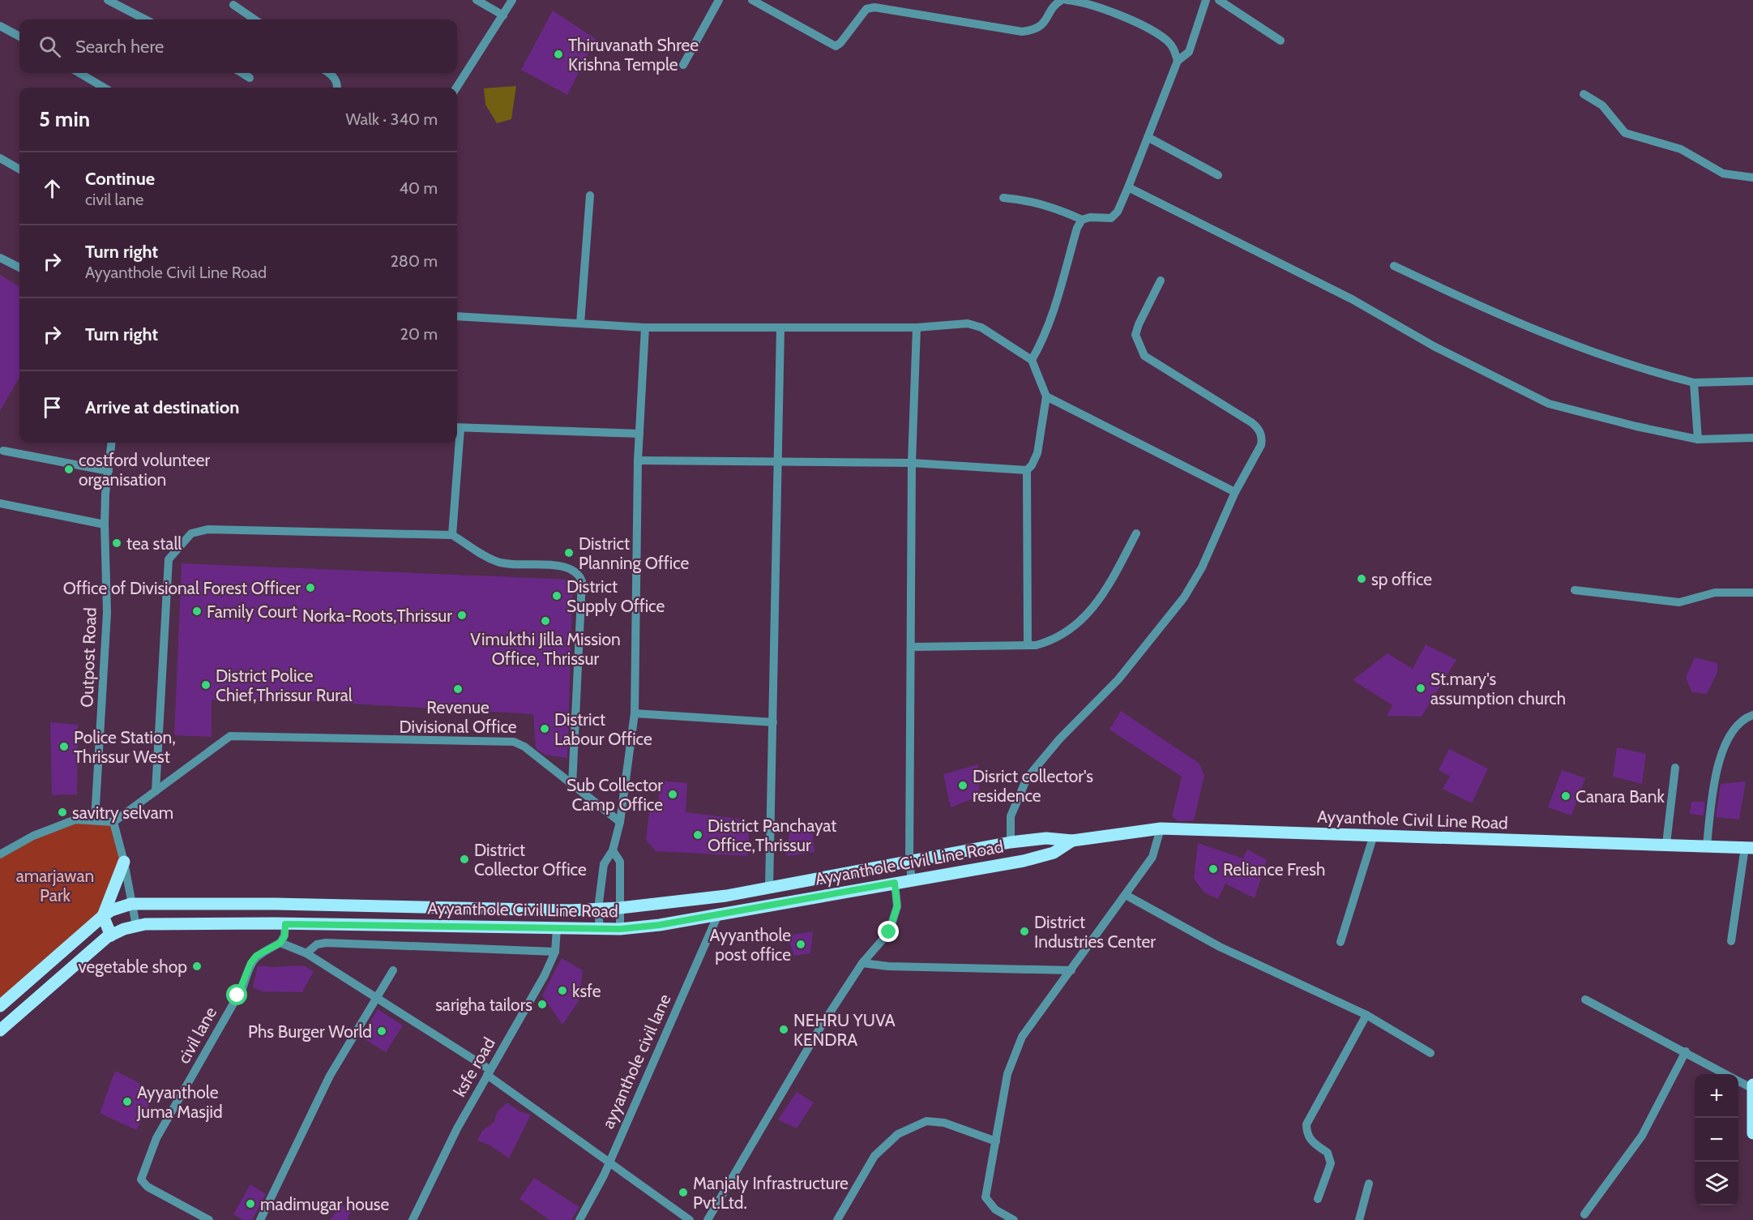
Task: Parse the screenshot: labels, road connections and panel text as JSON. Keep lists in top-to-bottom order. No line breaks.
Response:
{"streets":{"main road":["Ayyanthole Civil Line Road"],"street":["Outpost Road","civil lane","ayyanthole civil lane","ksfe road"]},"crossings":[["Ayyanthole Civil Line Road","ayyanthole civil lane"],["Ayyanthole Civil Line Road","ksfe road"]],"parks":["amarjawan Park"],"places":["Thiruvanath Shree Krishna Temple","costford volunteer organisation","tea stall","District Planning Office","sp office","Office of Divisional Forest Officer","District Supply Office","Family Court","Norka-Roots,Thrissur","Vimukthi Jilla Mission Office, Thrissur","District Police Chief,Thrissur Rural","St.mary's assumption church","Revenue Divisional Office","District Labour Office","Police Station, Thrissur West","Disrict collector's residence","Sub Collector Camp Office","Canara Bank","savitry selvam","District Panchayat Office,Thrissur","District Collector Office","Reliance Fresh","District Industries Center","Ayyanthole post office","vegetable shop","ksfe","sarigha tailors","NEHRU YUVA KENDRA","Phs Burger World","Ayyanthole Juma Masjid","Manjaly Infrastructure Pvt.Ltd.","madimugar house"],"page":{"search":"Search here","heading":["5 min","Walk · 340 m"],"list":[["Continue","civil lane","40 m"],["Turn right","Ayyanthole Civil Line Road","280 m"],["Turn right","20 m"],"Arrive at destination"],"map_buttons":["+","−"]}}
